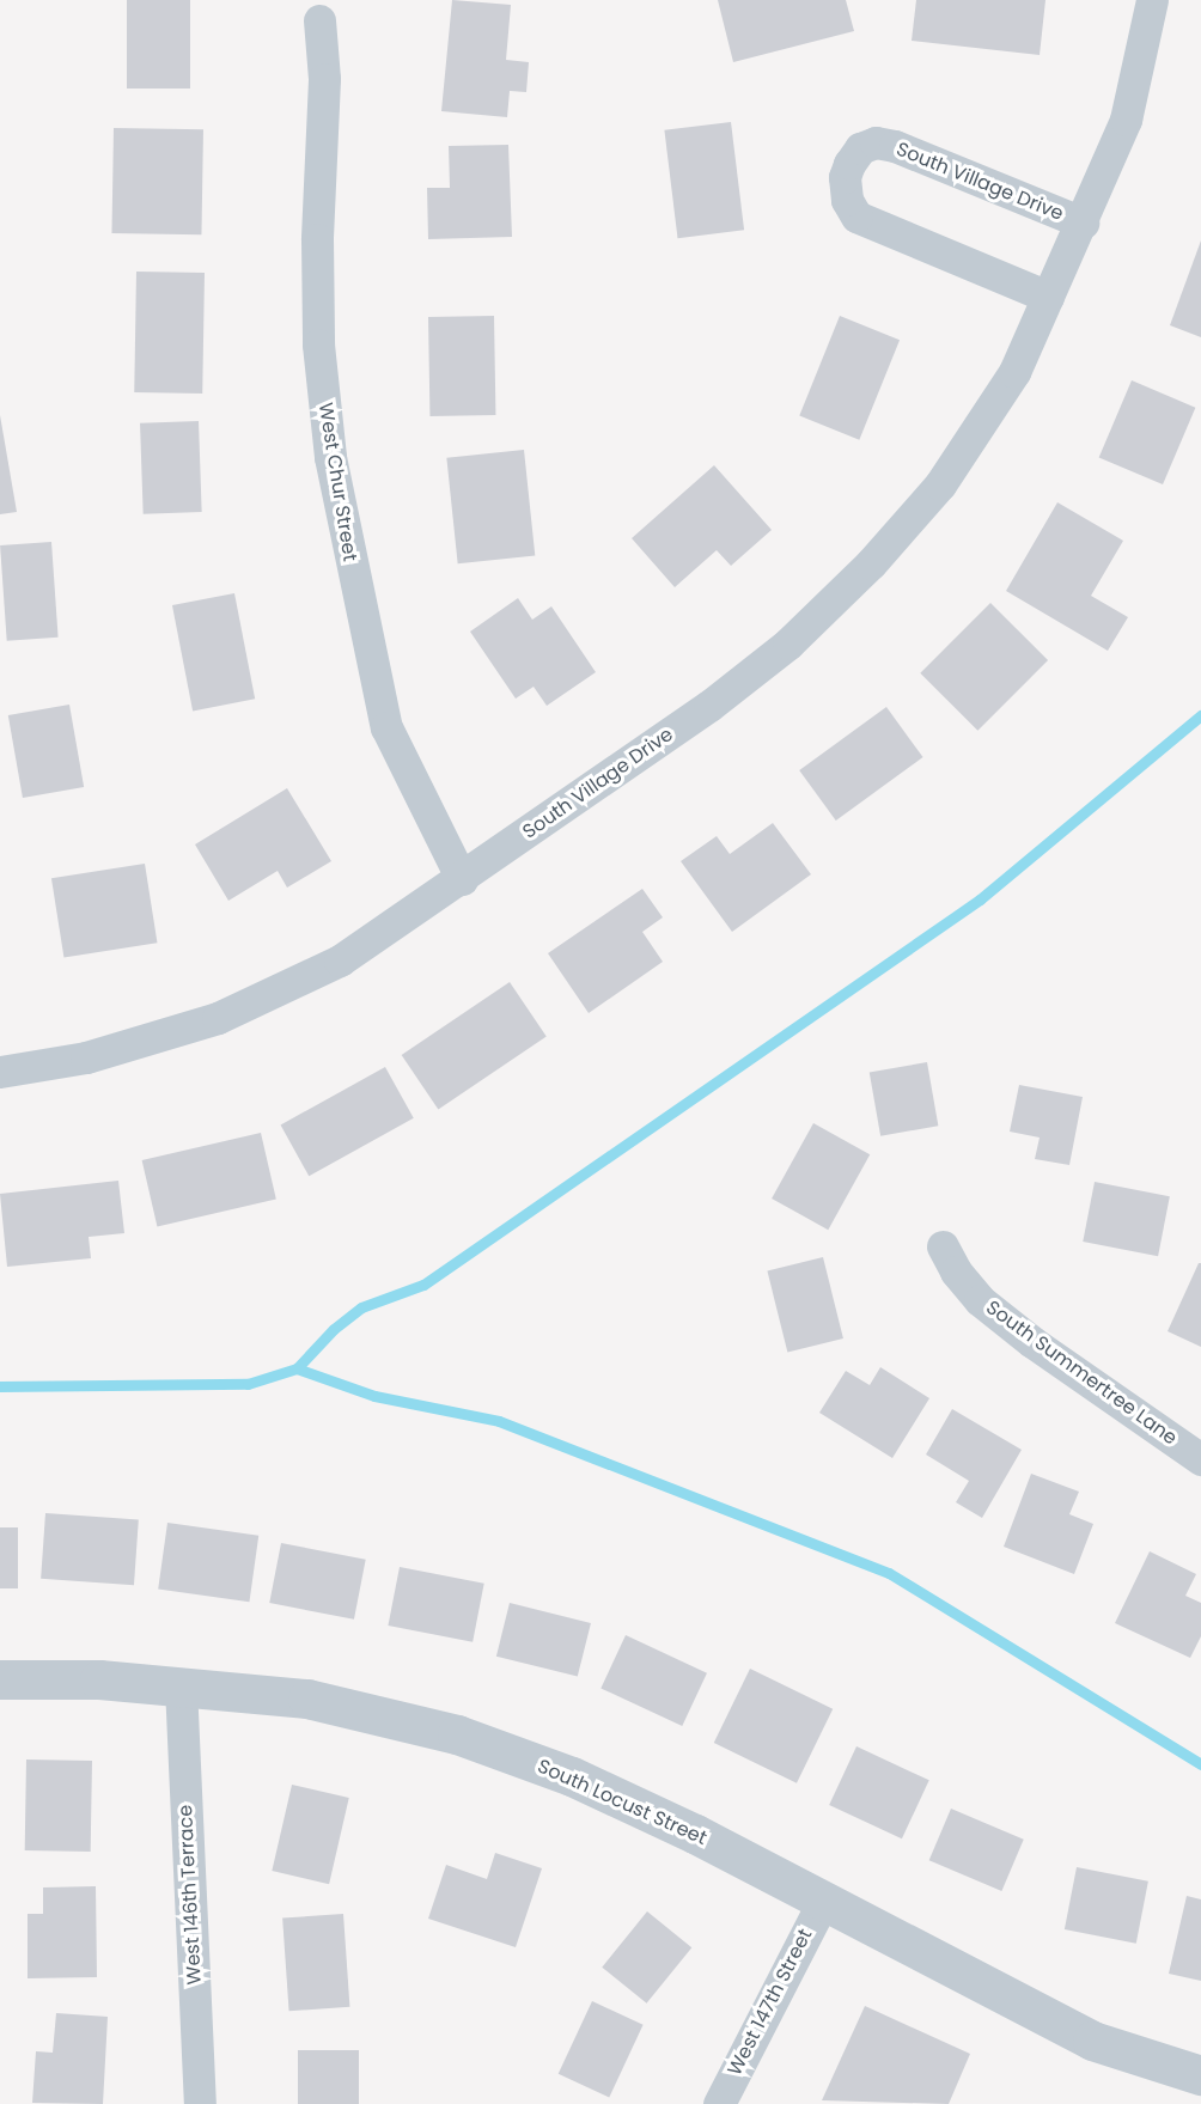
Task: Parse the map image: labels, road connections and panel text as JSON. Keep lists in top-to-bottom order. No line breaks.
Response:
{"streets":{"street":["South Village Drive","West Chur Street","South Summertree Lane","South Locust Street","West 146th Terrace","West 147th Street"]},"crossings":[["South Village Drive","West Chur Street"],["South Locust Street","West 146th Terrace"],["South Locust Street","West 147th Street"]]}
